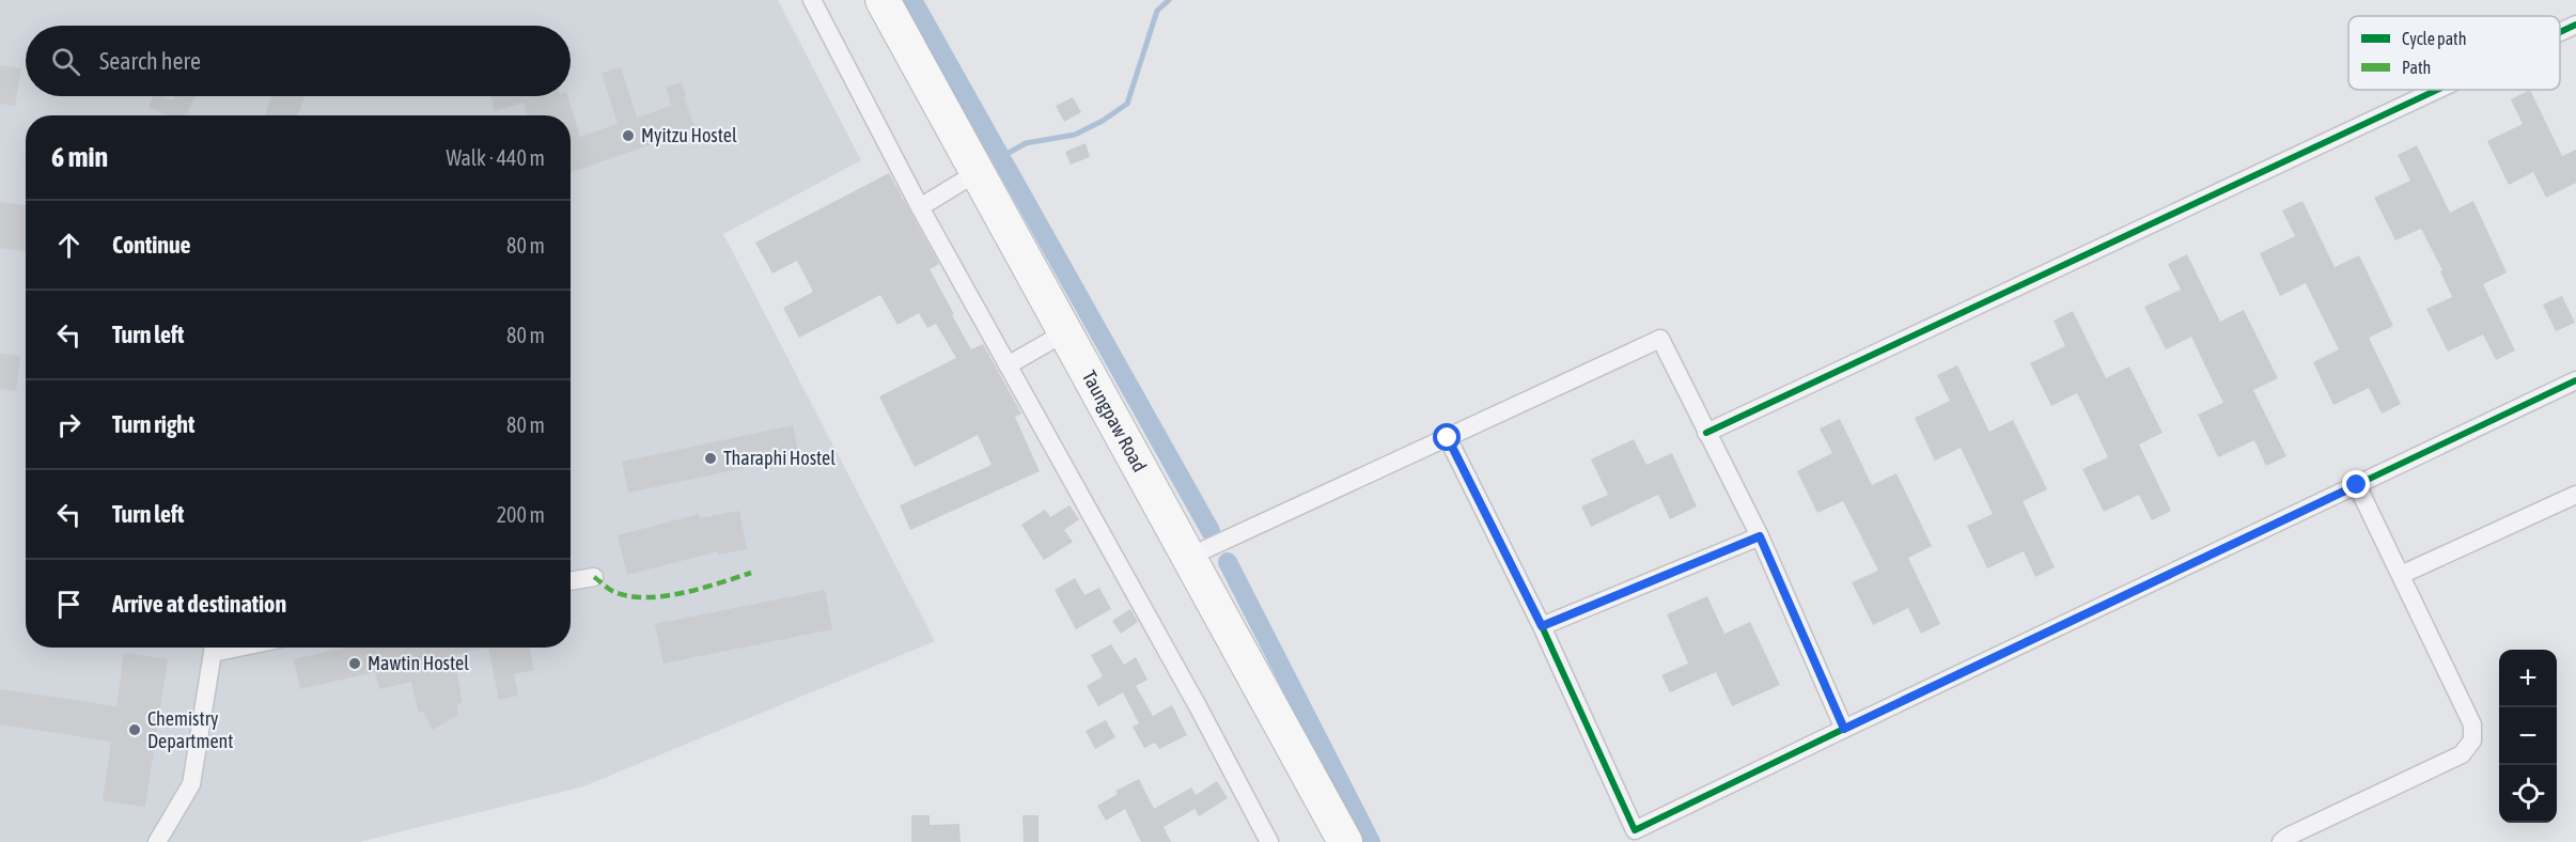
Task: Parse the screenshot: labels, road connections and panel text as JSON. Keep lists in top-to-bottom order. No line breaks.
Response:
{"streets":{"highway":["Taungpaw Road"]},"places":["Myitzu Hostel","Tharaphi Hostel","Mawtin Hostel","Chemistry Department"],"legend":["Cycle path","Path"],"page":{"search":"Search here","heading":["6 min","Walk · 440 m"],"list":[["Continue","80 m"],["Turn left","80 m"],["Turn right","80 m"],["Turn left","200 m"],"Arrive at destination"],"map_buttons":["+","−"]}}
